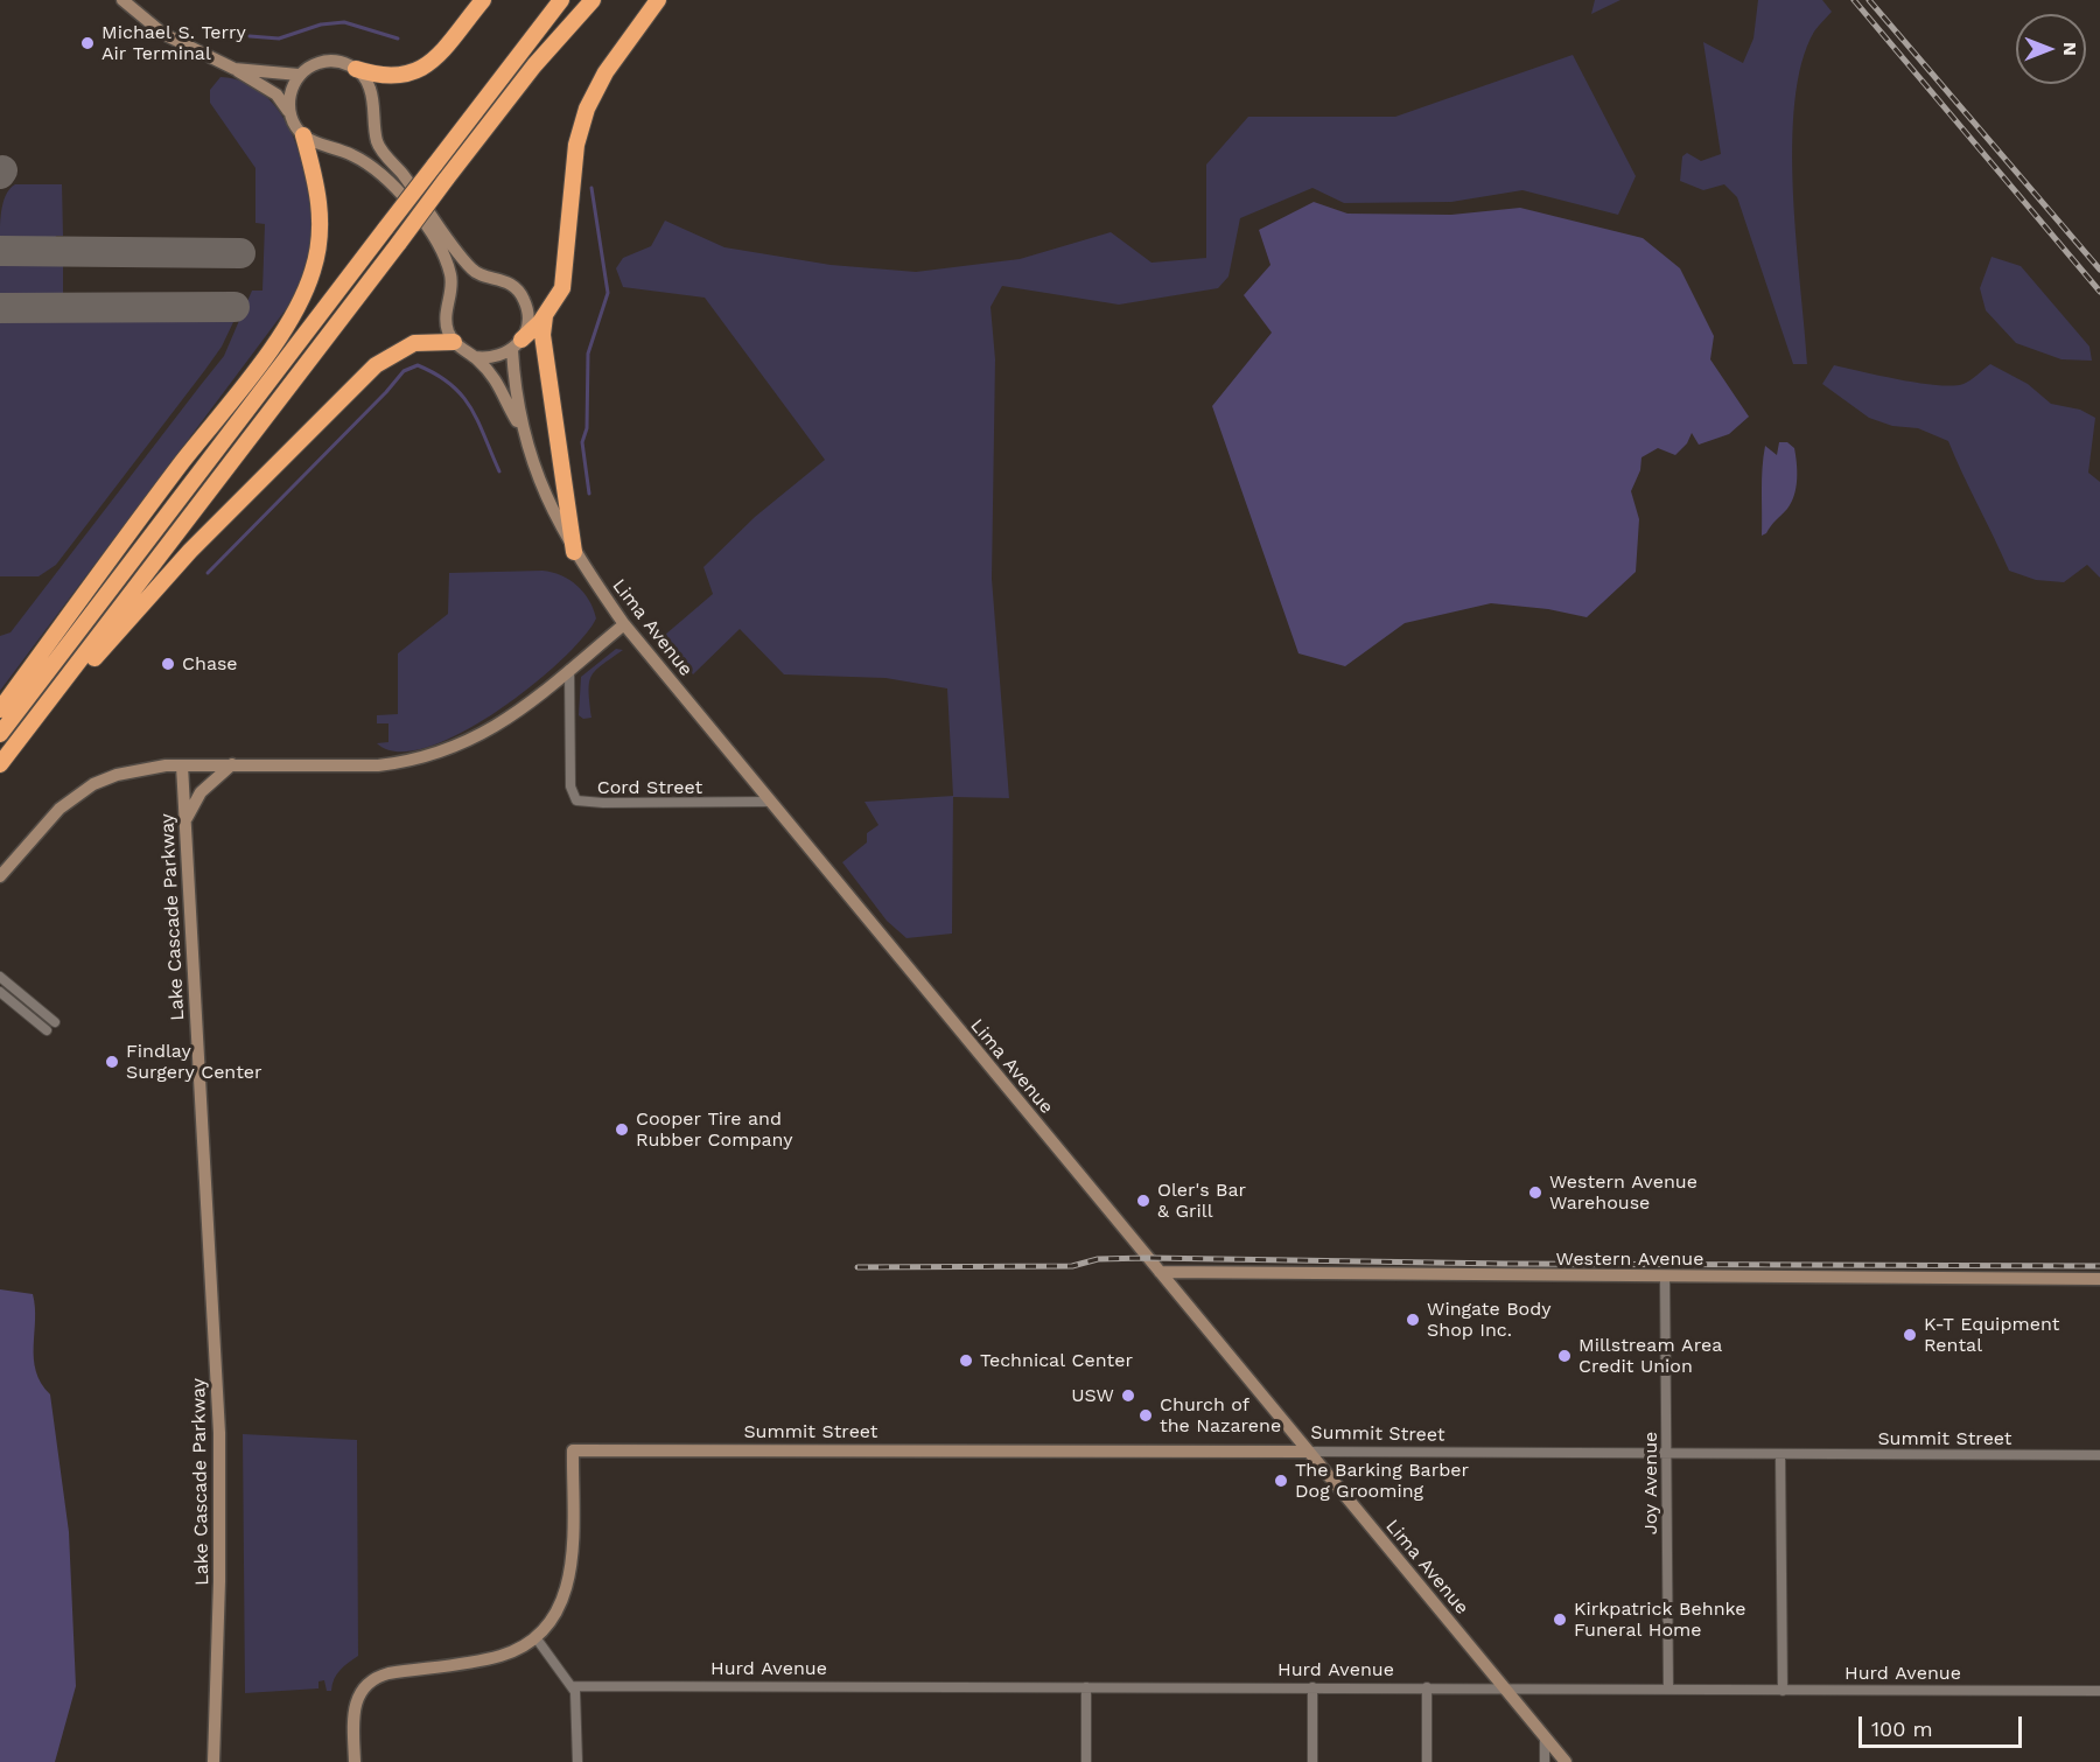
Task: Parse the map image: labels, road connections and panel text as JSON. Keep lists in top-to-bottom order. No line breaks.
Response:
{"streets":{"main road":["Lima Avenue","Lake Cascade Parkway","Western Avenue","Summit Street"],"street":["Cord Street","Joy Avenue","Hurd Avenue"]},"crossings":[["Lima Avenue","Cord Street"],["Lima Avenue","Western Avenue"],["Lima Avenue","Summit Street"],["Lima Avenue","Hurd Avenue"],["Western Avenue","Joy Avenue"],["Summit Street","Joy Avenue"],["Joy Avenue","Hurd Avenue"]],"places":["Michael S. Terry Air Terminal","Chase","Findlay Surgery Center","Cooper Tire and Rubber Company","Western Avenue Warehouse","Oler's Bar & Grill","Wingate Body Shop Inc.","K-T Equipment Rental","Millstream Area Credit Union","Technical Center","USW","Church of the Nazarene","The Barking Barber Dog Grooming","Kirkpatrick Behnke Funeral Home"],"scale_bar":"100 m","north":"right"}
